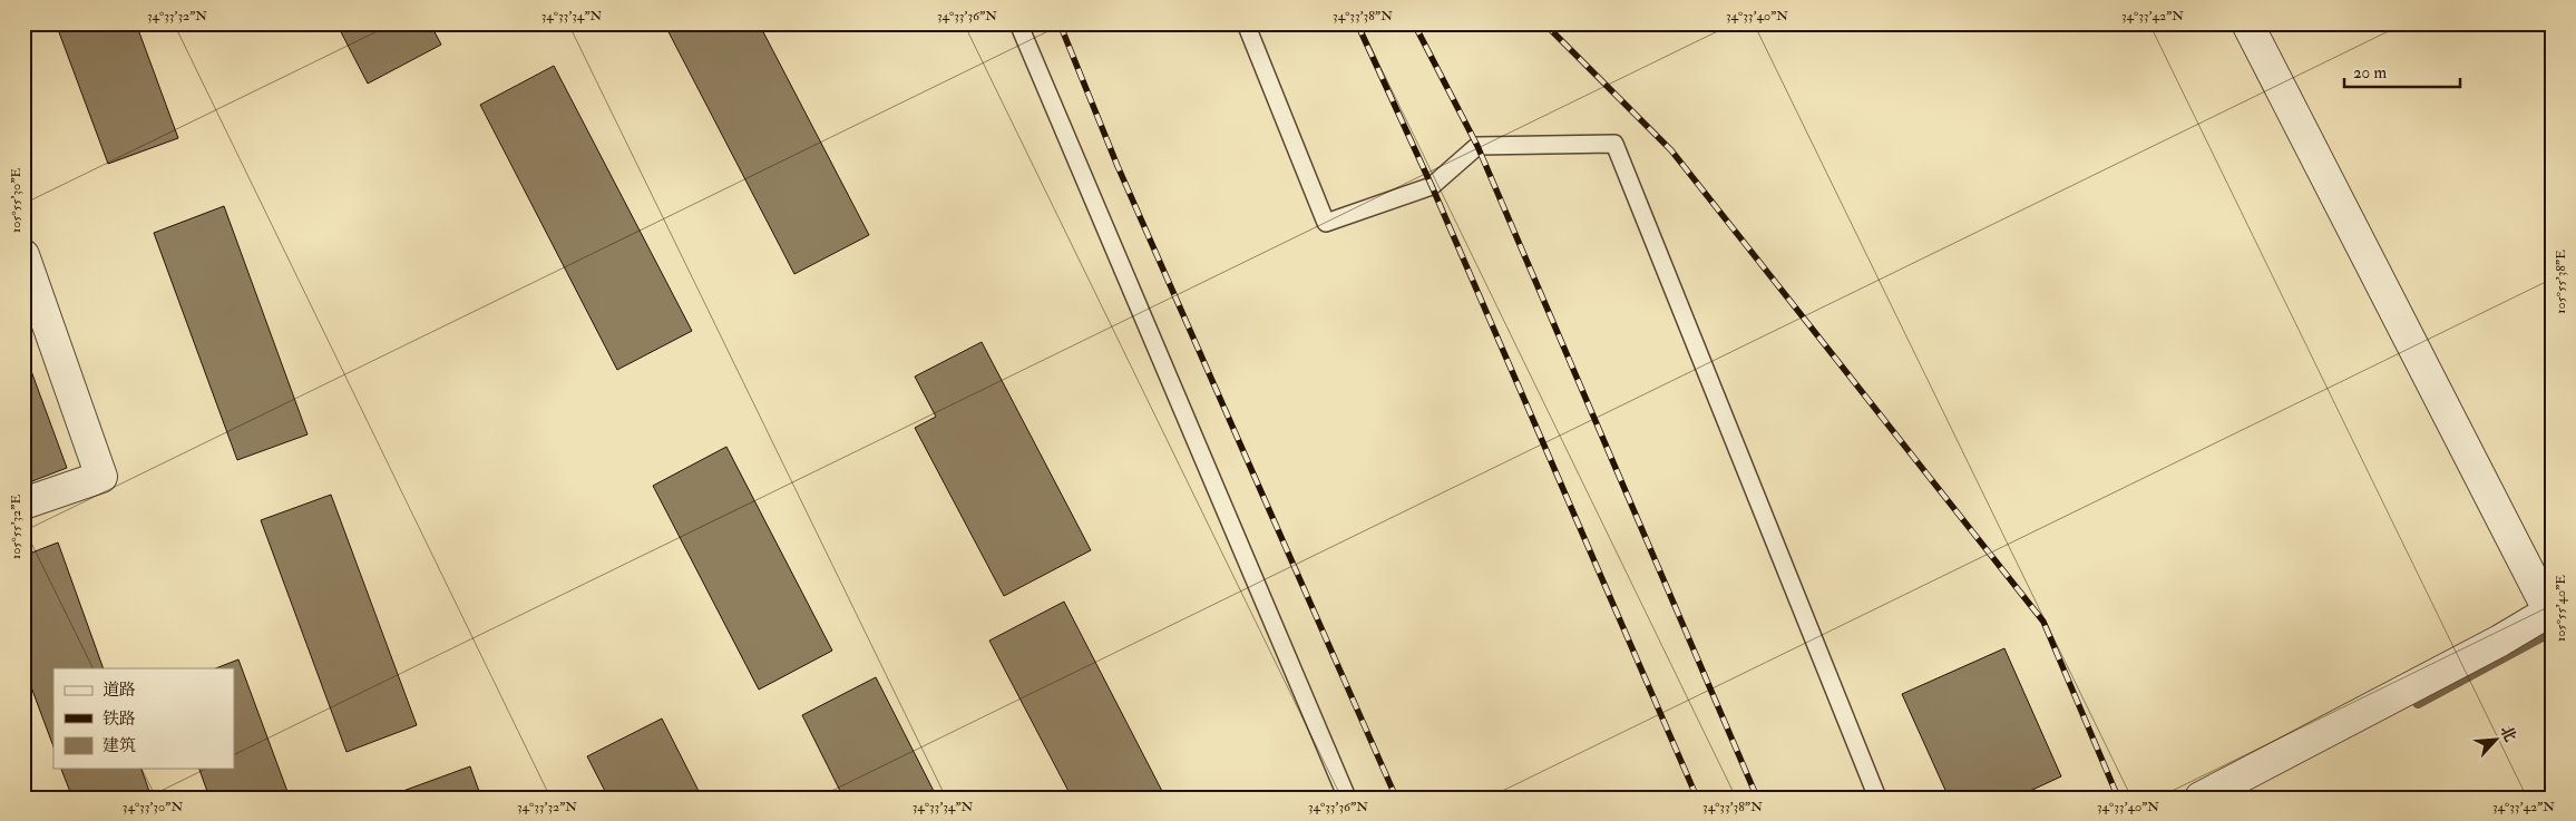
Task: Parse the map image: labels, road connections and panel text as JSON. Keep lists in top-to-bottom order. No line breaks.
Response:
{"legend":["道路","铁路","建筑"],"scale_bar":"20 m","north":"top right","coordinates":["34°33'32\"N","34°33'34\"N","34°33'36\"N","34°33'38\"N","34°33'40\"N","34°33'42\"N","105°55'30\"E","105°55'38\"E","105°55'32\"E","105°55'40\"E","34°33'30\"N"]}
